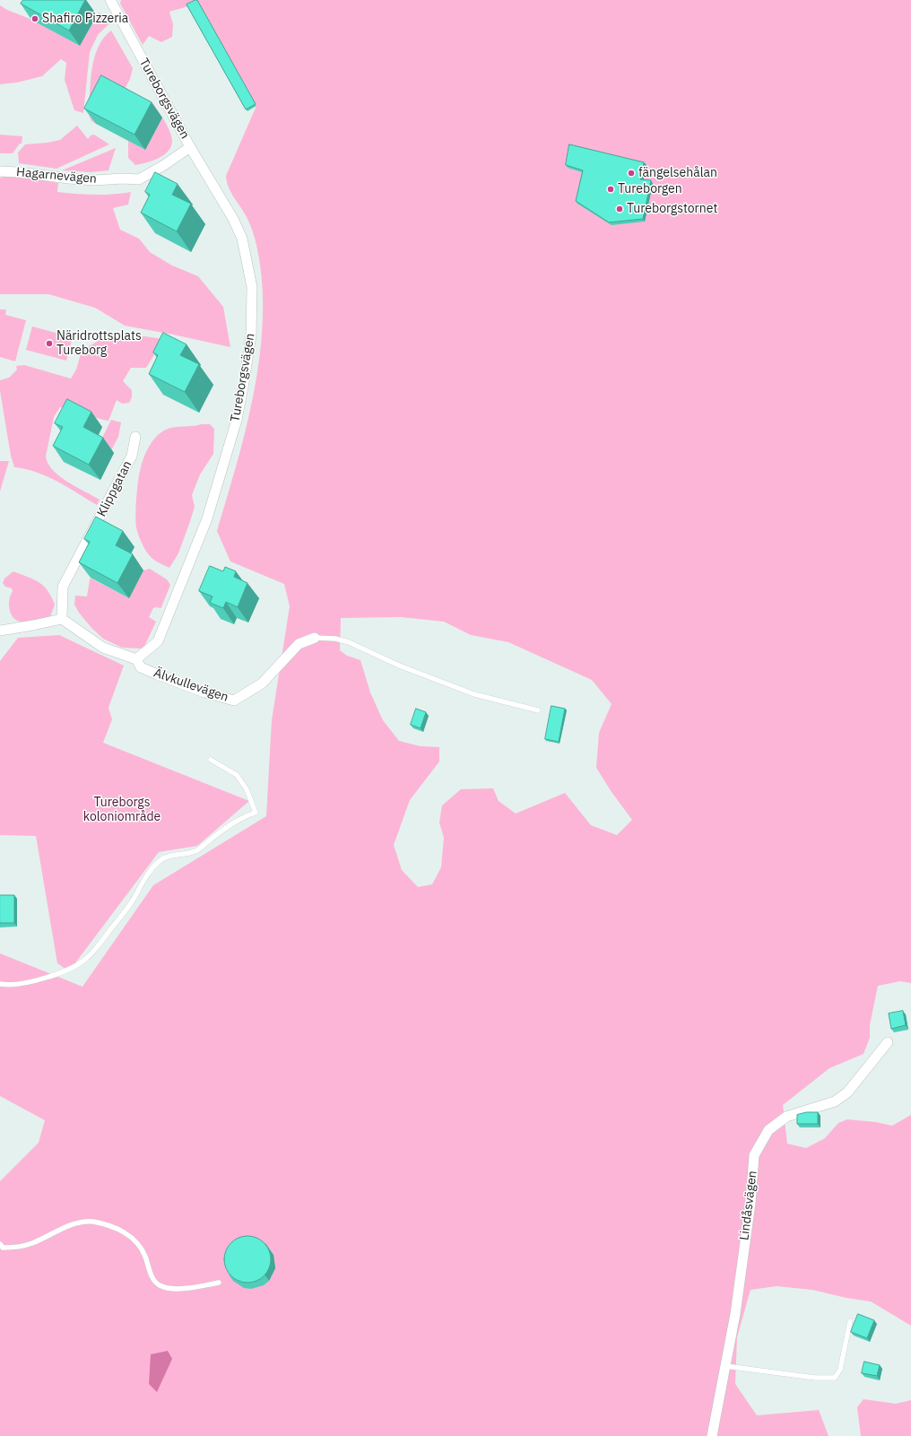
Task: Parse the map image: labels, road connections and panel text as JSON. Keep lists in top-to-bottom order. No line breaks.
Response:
{"streets":{"street":["Tureborgsvägen","Hagarnevägen","Klippgatan","Älvkullevägen","Lindåsvägen"]},"crossings":[["Tureborgsvägen","Hagarnevägen"],["Tureborgsvägen","Älvkullevägen"]],"parks":["Tureborgs koloniområde"],"places":["Shafiro Pizzeria","fängelsehålan","Tureborgen","Tureborgstornet","Näridrottsplats Tureborg"]}
